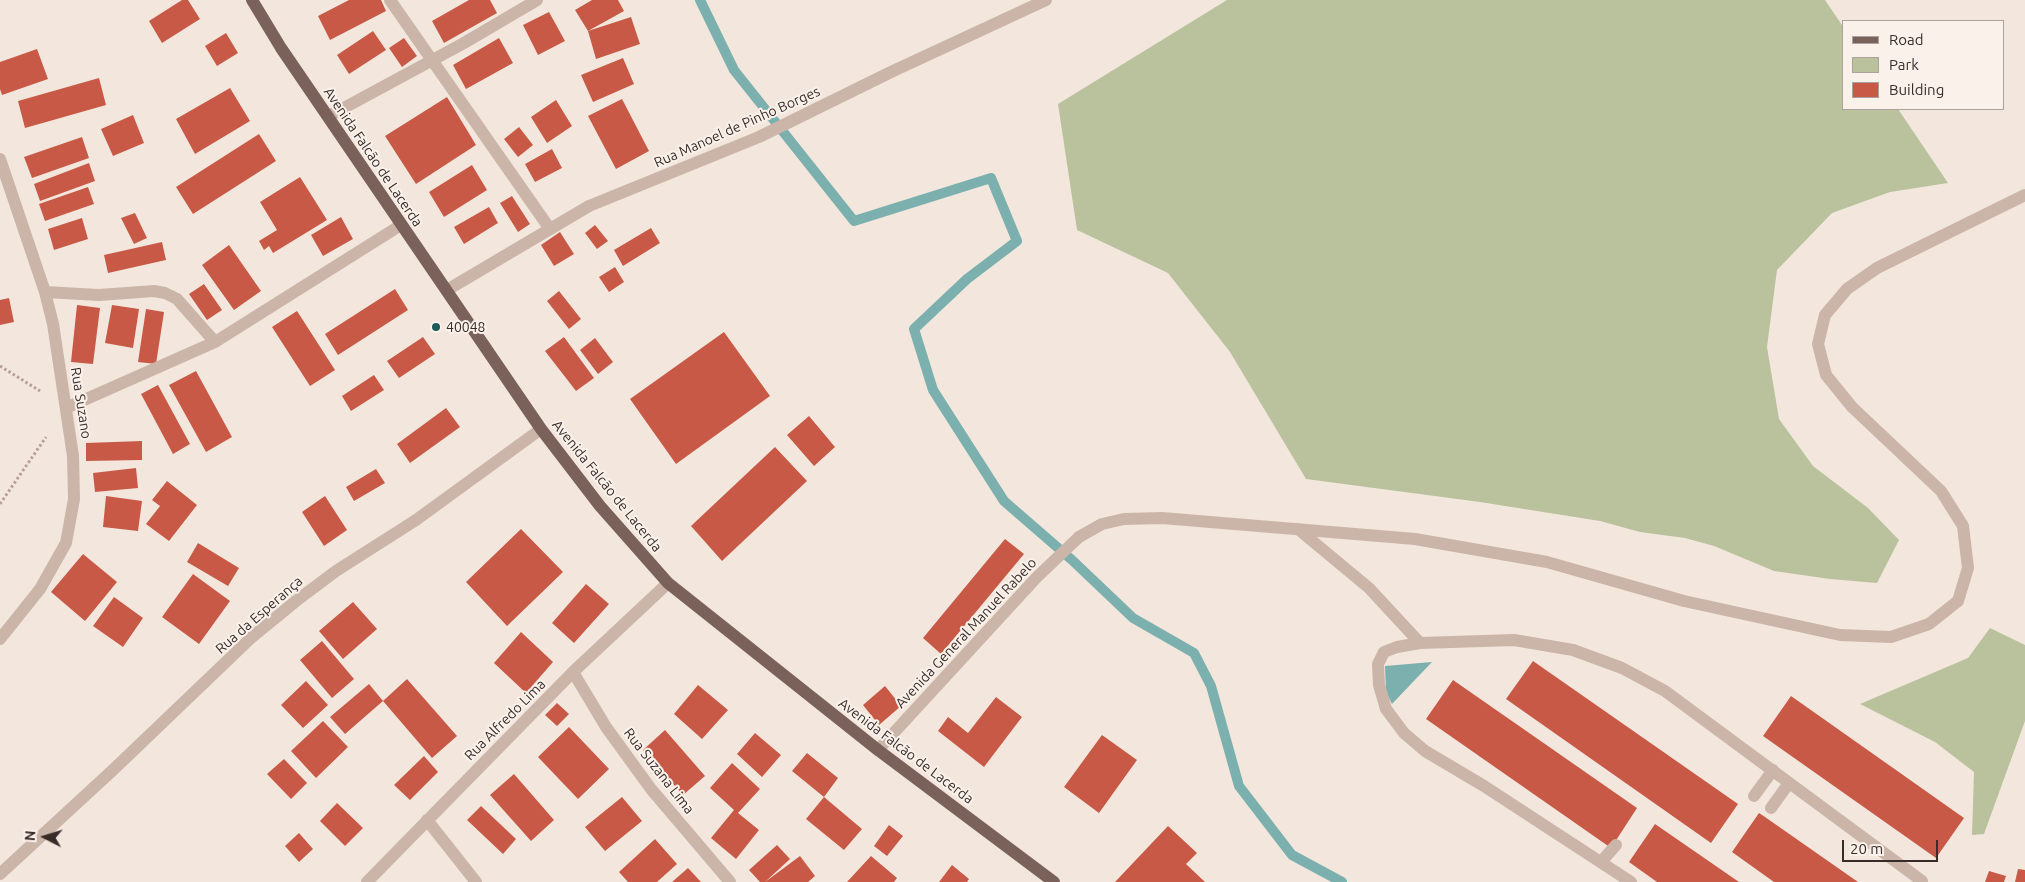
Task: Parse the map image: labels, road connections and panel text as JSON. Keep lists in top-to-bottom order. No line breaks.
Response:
{"streets":{"main road":["Avenida Falcão de Lacerda"],"street":["Rua Manoel de Pinho Borges","Rua Suzano","Rua da Esperança","Avenida General Manuel Rabelo","Rua Alfredo Lima","Rua Suzana Lima"]},"crossings":[["Rua Manoel de Pinho Borges","Avenida Falcão de Lacerda"],["Avenida Falcão de Lacerda","Rua da Esperança"],["Avenida Falcão de Lacerda","Avenida General Manuel Rabelo"],["Avenida Falcão de Lacerda","Rua Alfredo Lima"],["Rua Alfredo Lima","Rua Suzana Lima"]],"places":["40048"],"legend":["Road","Park","Building"],"scale_bar":"20 m","north":"left"}
